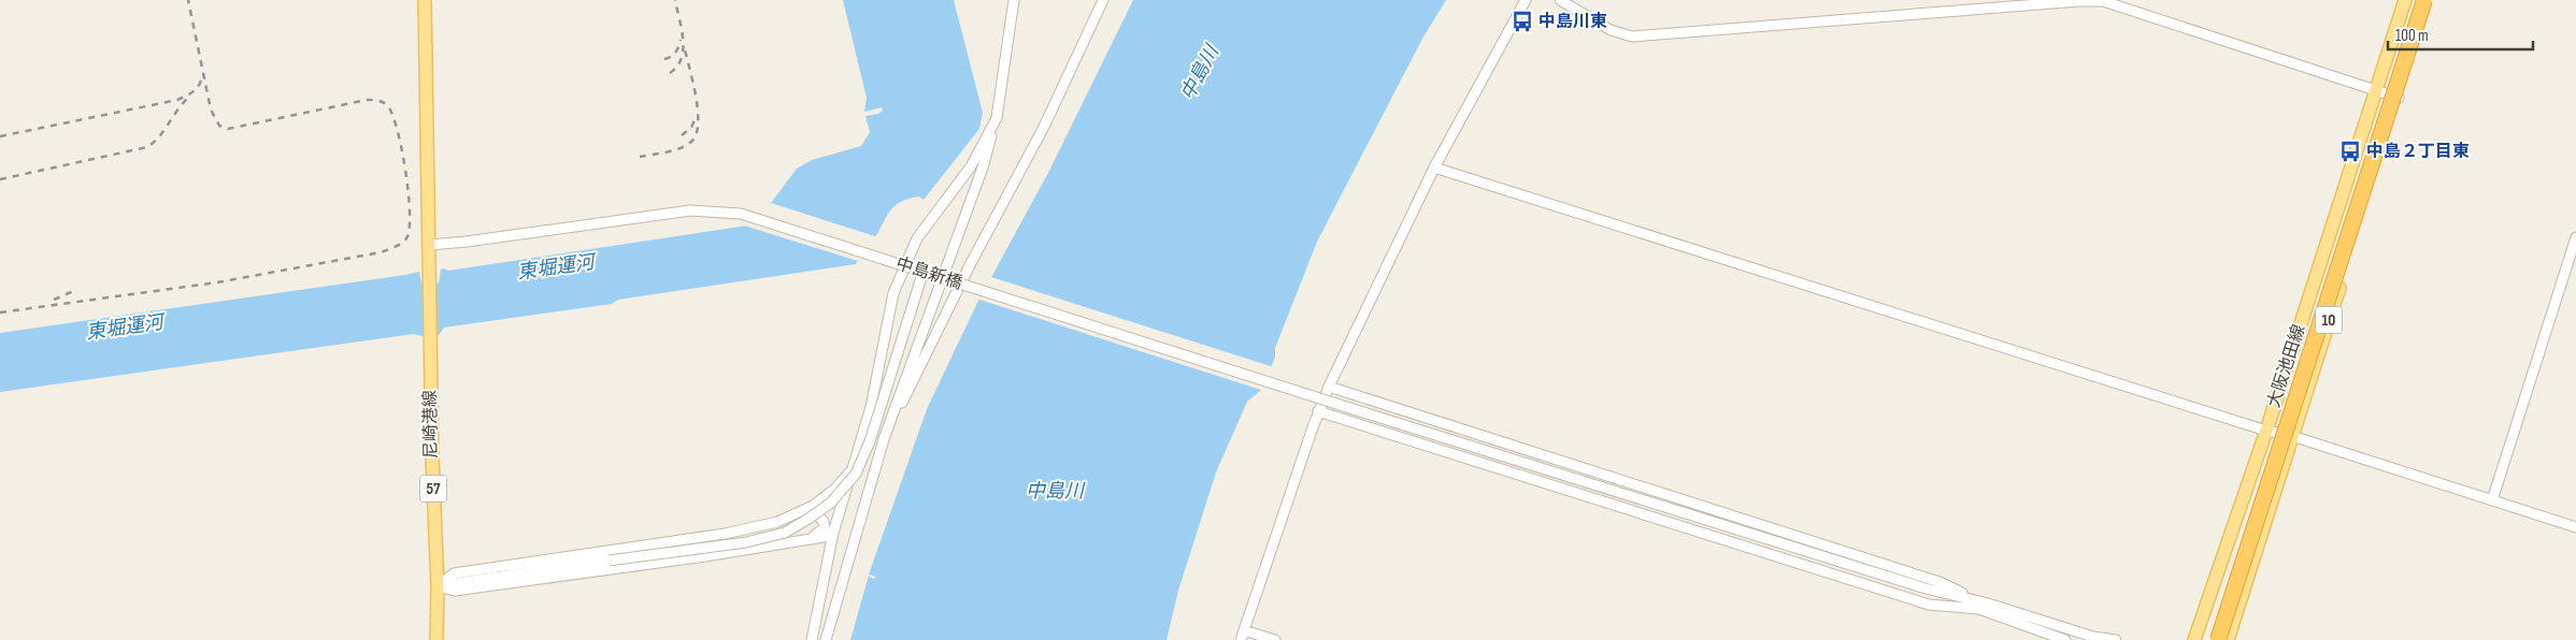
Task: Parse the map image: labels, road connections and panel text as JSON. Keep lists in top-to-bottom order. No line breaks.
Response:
{"streets":{"main road":["10","大阪池田線","尼崎港線","57"],"street":["中島新橋"]},"crossings":[["中島新橋","尼崎港線"],["中島新橋","57"],["尼崎港線","57"]],"water":["中島川","東堀運河"],"places":{"bus stop":["中島川東","中島２丁目東"]},"scale_bar":"100 m"}
